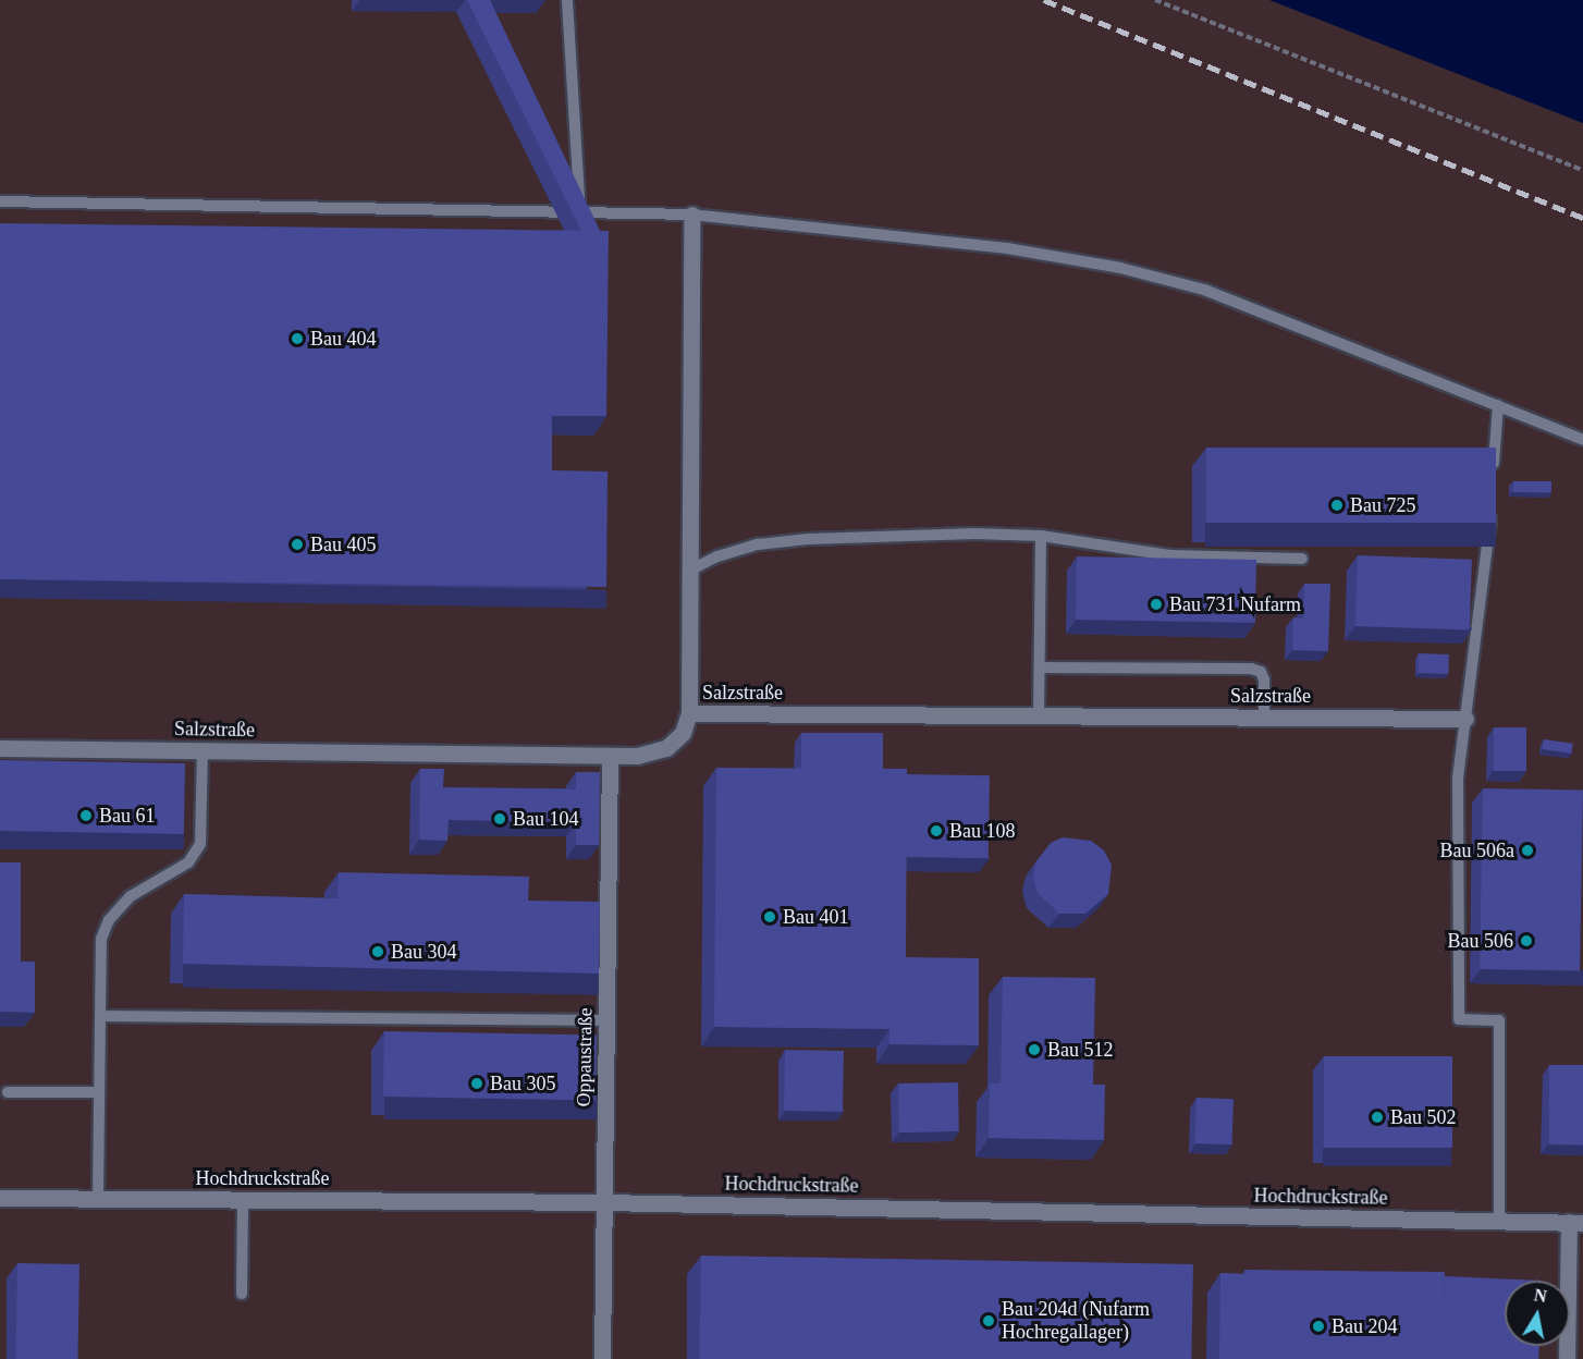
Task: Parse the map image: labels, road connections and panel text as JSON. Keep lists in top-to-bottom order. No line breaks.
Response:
{"streets":{"street":["Salzstraße","Oppaustraße","Hochdruckstraße"]},"crossings":[["Salzstraße","Oppaustraße"],["Oppaustraße","Hochdruckstraße"]],"places":["Bau 404","Bau 725","Bau 405","Bau 731 Nufarm","Bau 61","Bau 104","Bau 108","Bau 506a","Bau 401","Bau 506","Bau 304","Bau 512","Bau 305","Bau 502","Bau 204d (Nufarm Hochregallager)","Bau 204"],"north":"top"}
